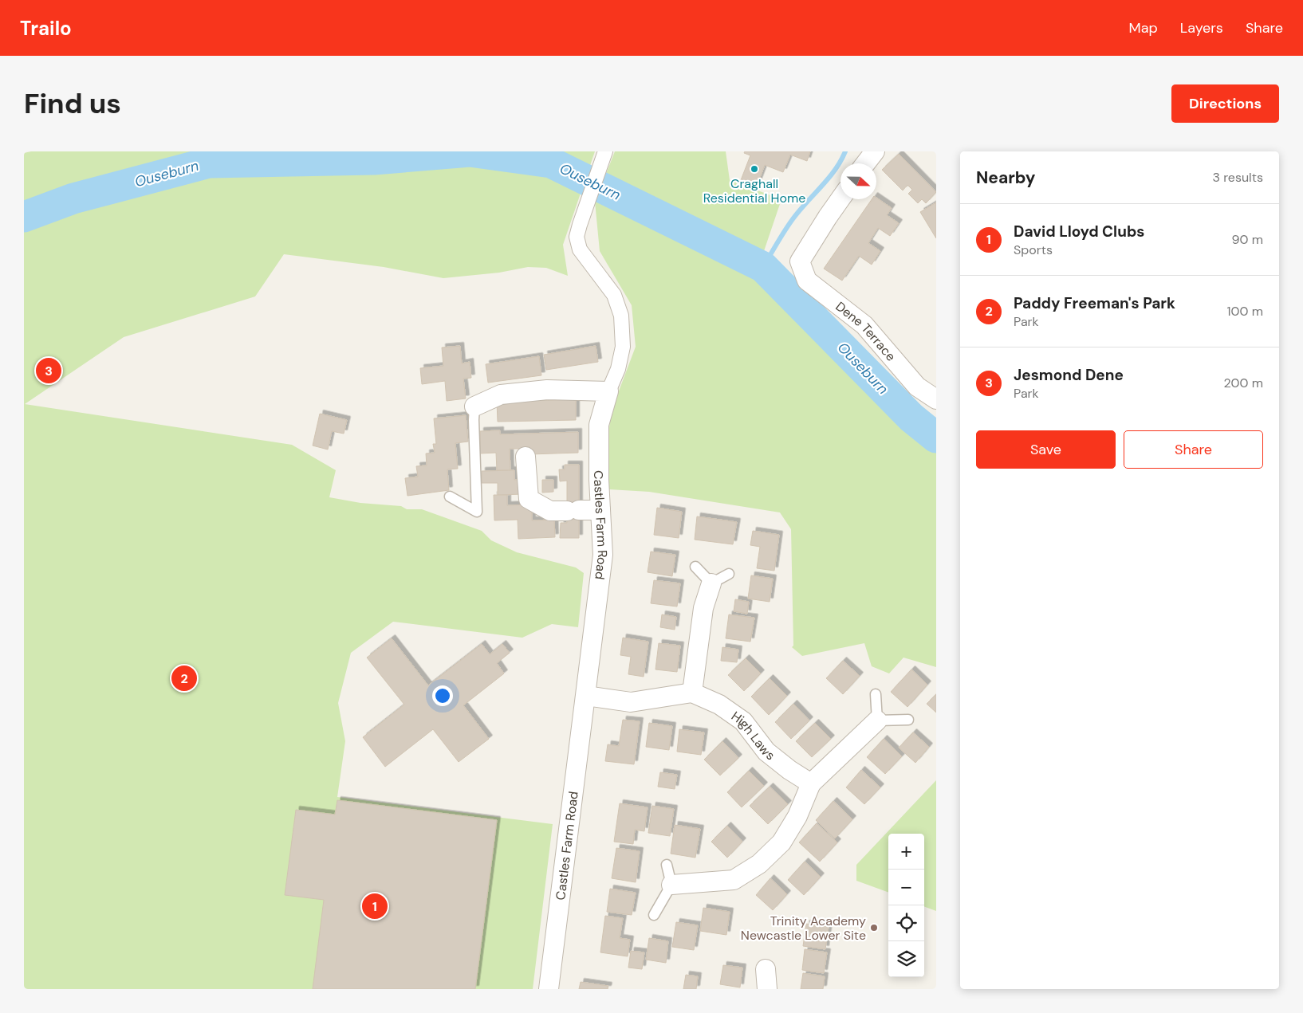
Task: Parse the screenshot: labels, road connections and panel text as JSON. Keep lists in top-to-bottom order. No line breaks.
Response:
{"streets":{"street":["Dene Terrace","Castles Farm Road","High Laws"]},"water":["Ouseburn"],"places":["Craghall Residential Home","Trinity Academy Newcastle Lower Site"],"north":"right","page":{"header":"Trailo","nav":["Map","Layers","Share"],"buttons":["Directions",["Save","Share"]],"title":"Find us","heading":["Nearby","3 results"],"list":[{"mark":"1","name":"David Lloyd Clubs","note":"Sports","value":"90 m"},{"mark":"2","name":"Paddy Freeman's Park","note":"Park","value":"100 m"},{"mark":"3","name":"Jesmond Dene","note":"Park","value":"200 m"}],"pins":["3","2","1"],"map_buttons":["+","−"]}}
